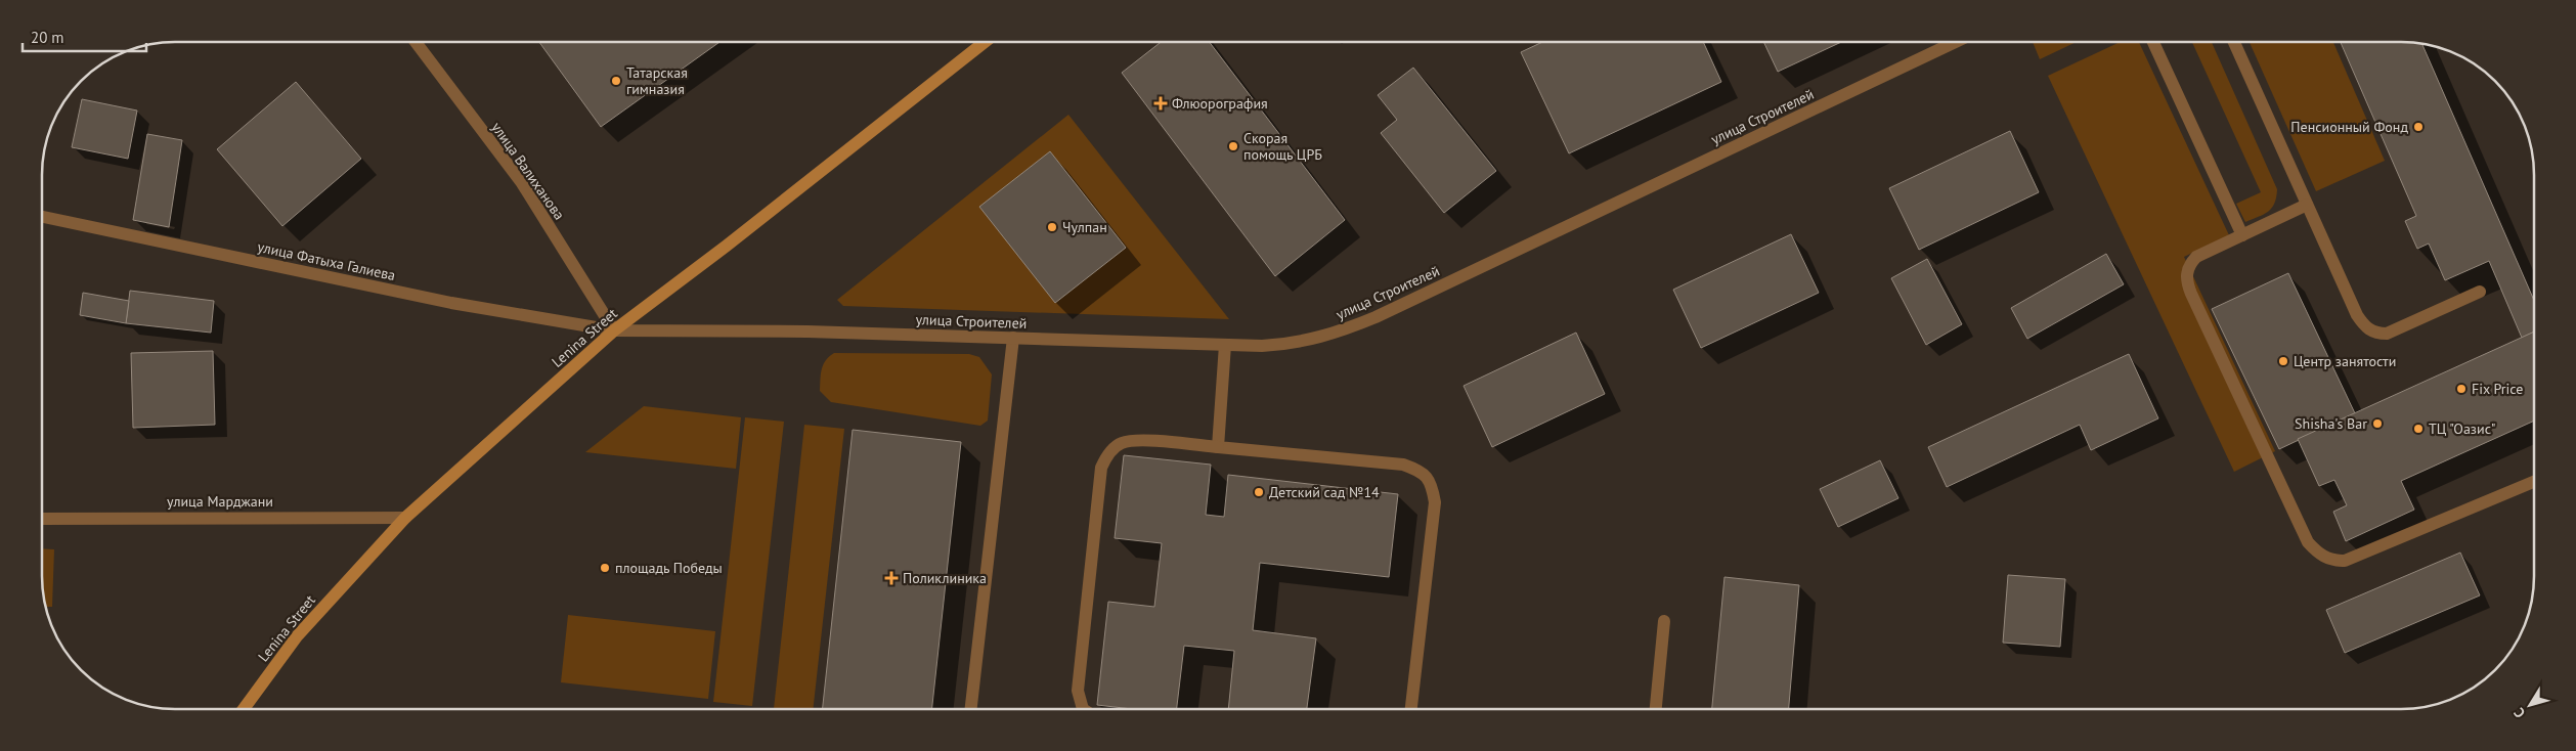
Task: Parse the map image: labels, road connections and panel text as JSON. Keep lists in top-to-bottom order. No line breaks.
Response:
{"streets":{"main road":["Lenina Street"],"street":["улица Строителей","улица Валиханова","улица Фатыха Галиева","улица Марджани"]},"crossings":[["улица Строителей","улица Валиханова"],["улица Строителей","улица Фатыха Галиева"],["улица Строителей","Lenina Street"],["улица Валиханова","улица Фатыха Галиева"],["улица Валиханова","Lenina Street"],["улица Фатыха Галиева","Lenina Street"],["Lenina Street","улица Марджани"]],"places":{"other":["Татарская гимназия","Пенсионный Фонд","Скорая помощь ЦРБ","Чулпан","Центр занятости","Fix Price","Shisha's Bar","ТЦ \"Оазис\"","Детский сад №14","площадь Победы"],"health":["Флюорография","Поликлиника"]},"scale_bar":"20 m","north":"bottom left"}
